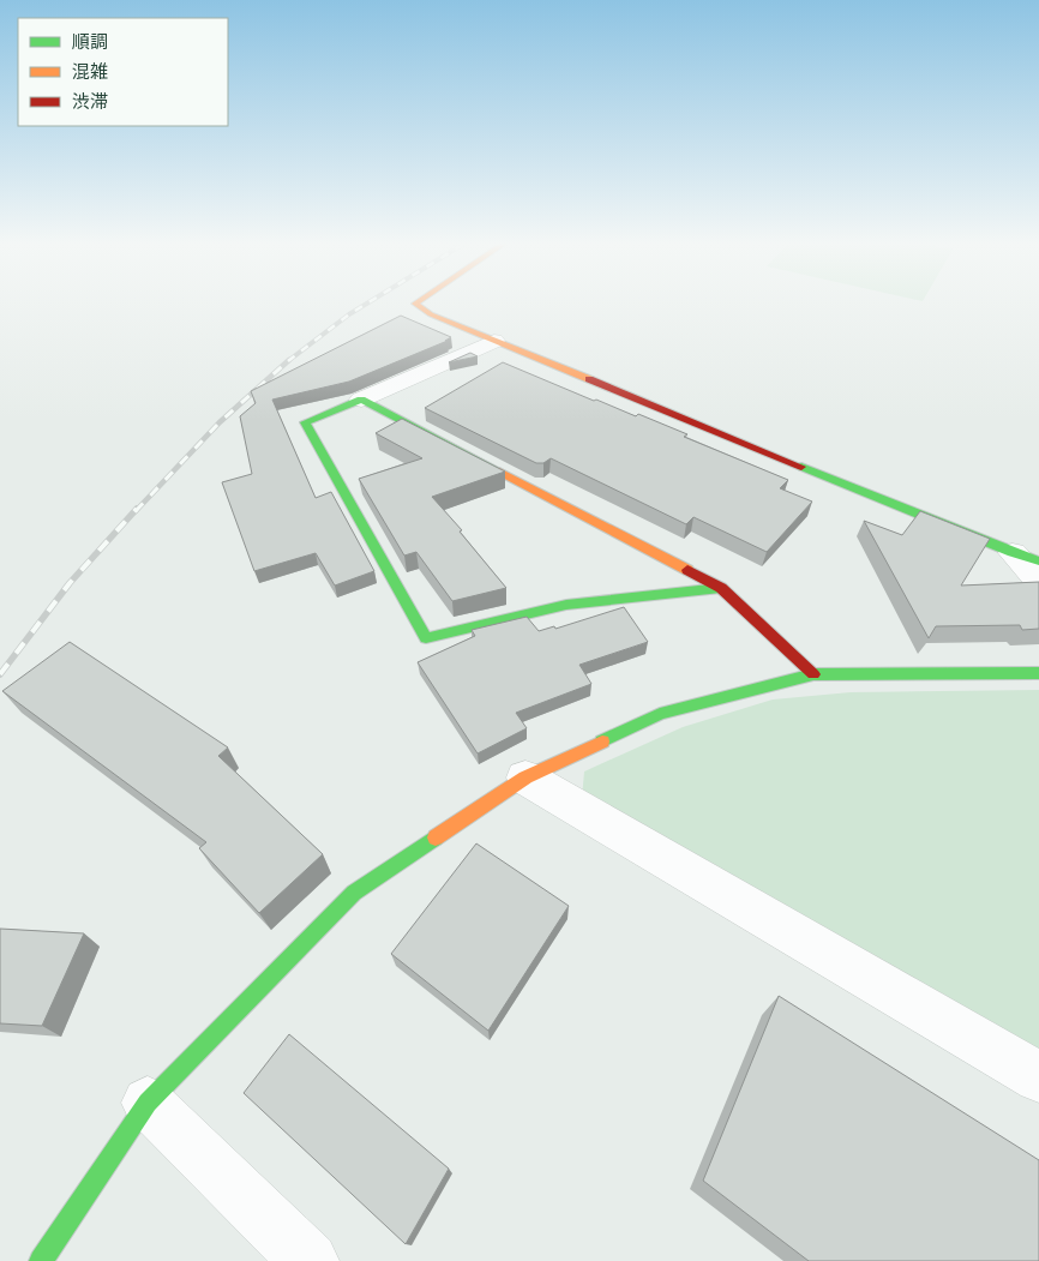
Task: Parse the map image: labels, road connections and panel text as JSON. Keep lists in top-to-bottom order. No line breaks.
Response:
{"legend":["順調","混雑","渋滞"]}
